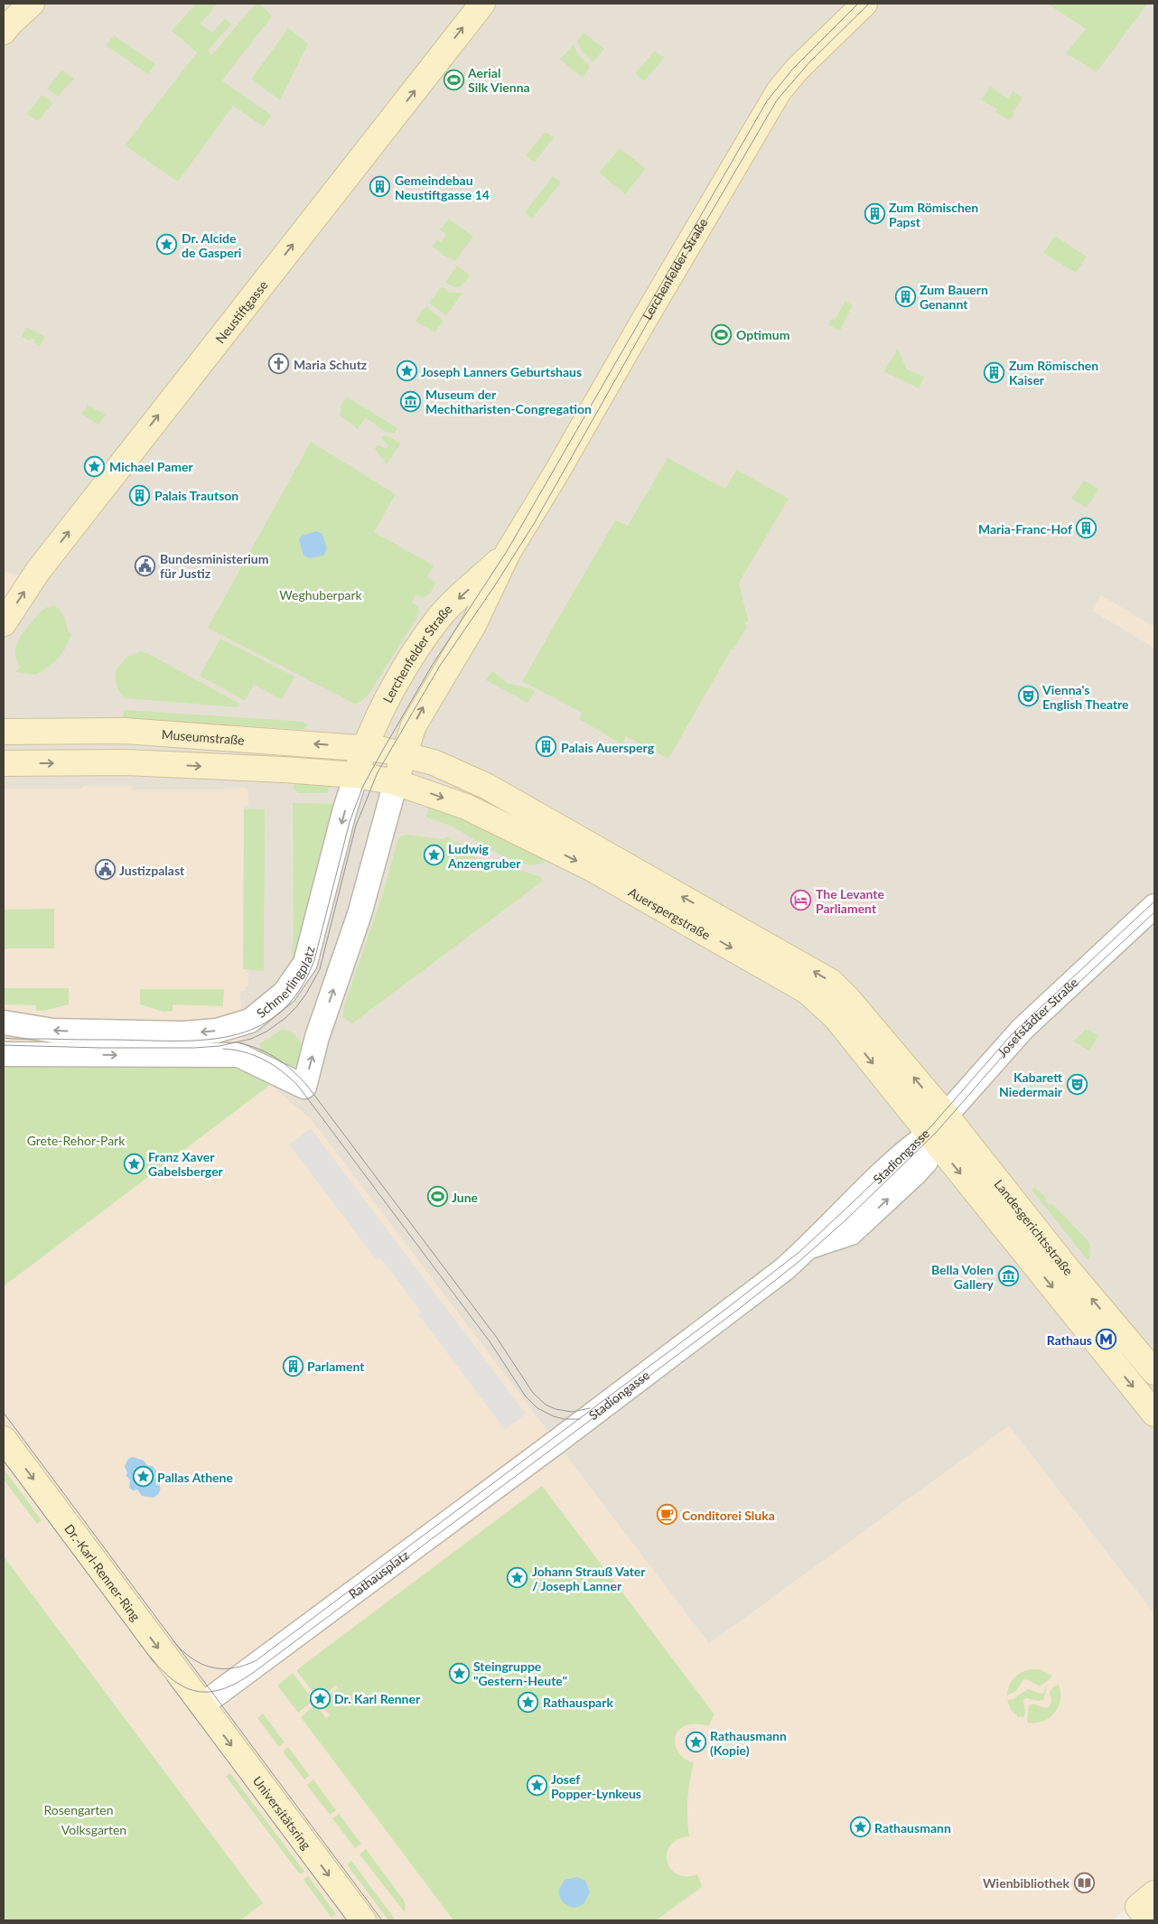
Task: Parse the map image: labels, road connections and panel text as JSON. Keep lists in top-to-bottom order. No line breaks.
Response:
{"streets":{"main road":["Lerchenfelder Straße","Neustiftgasse","Museumstraße","Auerspergstraße","Landesgerichtsstraße","Dr.-Karl-Renner-Ring","Universitätsring"],"street":["Schmerlingplatz","Josefstädter Straße","Stadiongasse","Rathausplatz"]},"crossings":[["Lerchenfelder Straße","Museumstraße"],["Lerchenfelder Straße","Auerspergstraße"],["Lerchenfelder Straße","Schmerlingplatz"],["Museumstraße","Auerspergstraße"],["Auerspergstraße","Schmerlingplatz"],["Auerspergstraße","Josefstädter Straße"],["Auerspergstraße","Stadiongasse"],["Auerspergstraße","Landesgerichtsstraße"],["Josefstädter Straße","Stadiongasse"],["Josefstädter Straße","Landesgerichtsstraße"],["Stadiongasse","Landesgerichtsstraße"],["Stadiongasse","Rathausplatz"],["Dr.-Karl-Renner-Ring","Rathausplatz"],["Dr.-Karl-Renner-Ring","Universitätsring"],["Rathausplatz","Universitätsring"]],"one_way":["Neustiftgasse","Schmerlingplatz","Dr.-Karl-Renner-Ring","Universitätsring"],"parks":["Weghuberpark","Grete-Rehor-Park","Rosengarten","Volksgarten"],"places":{"sports":["Aerial Silk Vienna","Optimum","June"],"building":["Gemeindebau Neustiftgasse 14","Zum Römischen Papst","Zum Bauern Genannt","Zum Römischen Kaiser","Palais Trautson","Maria-Franc-Hof","Palais Auersperg","Parlament"],"place":["Dr. Alcide de Gasperi","Joseph Lanners Geburtshaus","Michael Pamer","Ludwig Anzengruber","Franz Xaver Gabelsberger","Pallas Athene","Johann Strauß Vater / Joseph Lanner","Steingruppe \"Gestern-Heute\"","Dr. Karl Renner","Rathauspark","Rathausmann (Kopie)","Josef Popper-Lynkeus","Rathausmann"],"church":["Maria Schutz"],"museum":["Museum der Mechitharisten-Congregation","Bella Volen Gallery"],"public building":["Bundesministerium für Justiz","Justizpalast"],"theatre":["Vienna's English Theatre","Kabarett Niedermair"],"hotel":["The Levante Parliament"],"metro station":["Rathaus"],"cafe":["Conditorei Sluka"],"library":["Wienbibliothek"]}}
